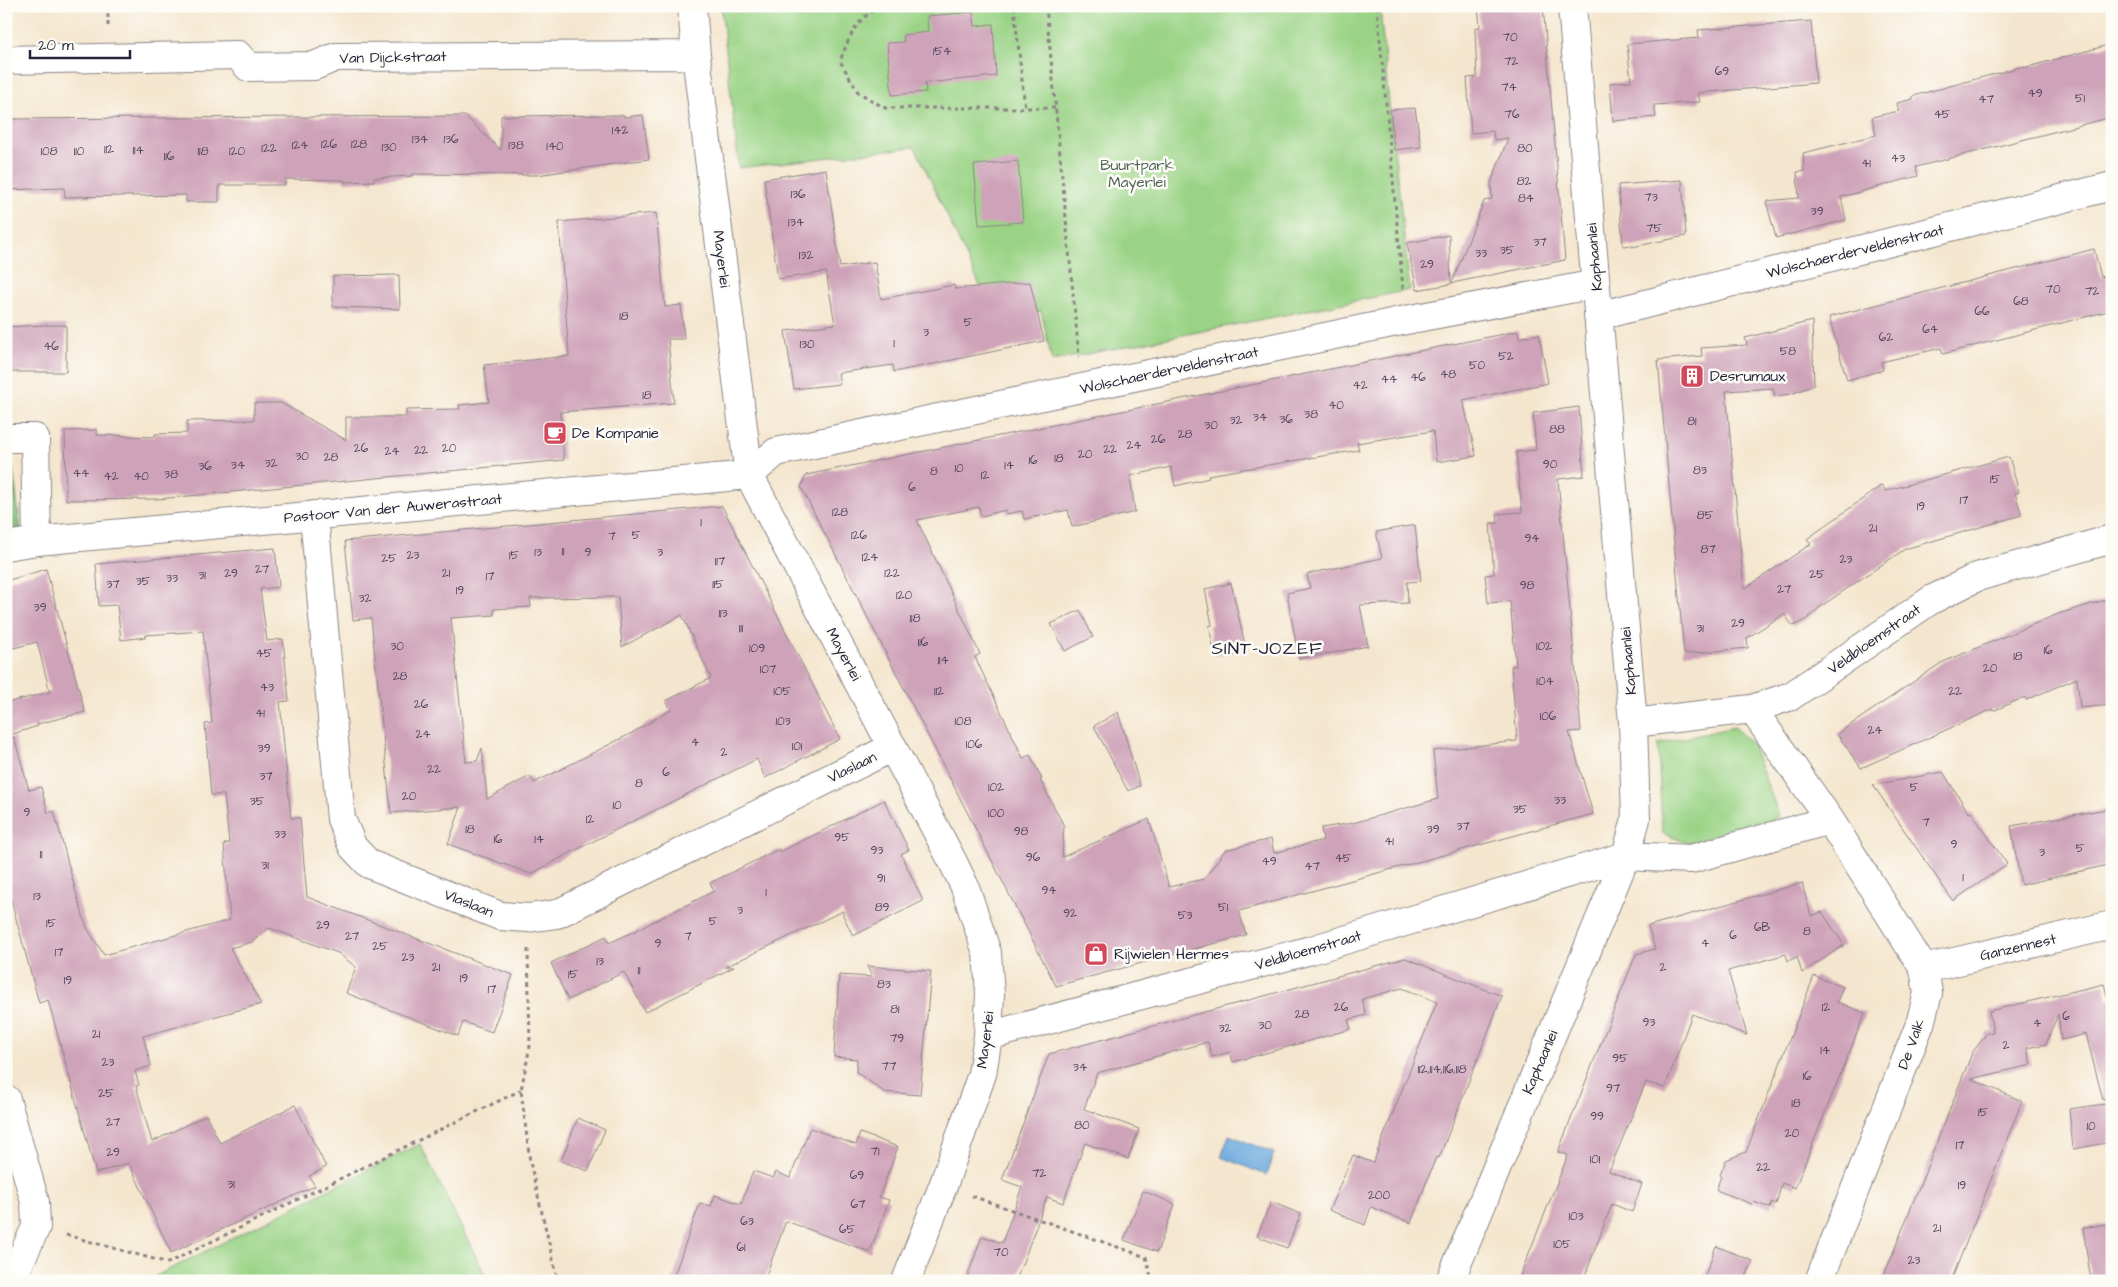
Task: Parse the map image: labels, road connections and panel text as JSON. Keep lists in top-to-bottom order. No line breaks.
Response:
{"streets":{"street":["Van Dijckstraat","Wolschaerderveldenstraat","Kaphaanlei","Mayerlei","Pastoor Van der Auwerastraat","Veldbloemstraat","Vlaslaan","Ganzennest","De Valk"]},"crossings":[["Van Dijckstraat","Mayerlei"],["Wolschaerderveldenstraat","Kaphaanlei"],["Wolschaerderveldenstraat","Mayerlei"],["Wolschaerderveldenstraat","Pastoor Van der Auwerastraat"],["Kaphaanlei","Veldbloemstraat"],["Mayerlei","Pastoor Van der Auwerastraat"],["Mayerlei","Veldbloemstraat"],["Mayerlei","Vlaslaan"],["Pastoor Van der Auwerastraat","Vlaslaan"],["Veldbloemstraat","De Valk"],["Ganzennest","De Valk"]],"districts":["SINT-JOZEF"],"parks":["Buurtpark Mayerlei"],"places":{"building":["Desrumaux"],"cafe":["De Kompanie"],"shop":["Rijwielen Hermes"]},"house_numbers":["70","154","72","69","74","49","51","47","76","45","142","134","136","126","128","124","138","140","130","122","80","112","114","108","110","118","120","116","43","41","82","136","73","84","39","134","75","37","35","33","132","29","70","72","68","66","18","5","64","3","62","1","130","46","58","52","50","48","46","44","42","18","40","38","34","36","32","81","30","88","28","26","24","26","20","22","22","24","20","30","28","18","16","32","90","34","14","36","10","83","8","44","38","12","42","40","15","6","17","19","128","85","1","21","5","126","7","94","87","11","13","9","3","23","15","124","25","23","117","27","29","21","122","25","31","17","33","35","37","115","98","27","19","120","32","39","113","118","29","111","31","116","30","102","109","16","45","18","114","20","107","28","104","43","105","112","22","26","41","106","103","108","24","24","4","106","101","39","2","22","6","37","8","102","5","20","33","35","10","35","9","100","12","7","37","18","39","98","33","95","16","14","41","9","5","93","3","11","96","45","49","31","47","1","91","94","1","13","89","51","3","92","53","5","15","29","6B","8","6","27","7","9","4","25","17","23","13","21","2","11","15","19","19","83","17","26","12","81","28","6","93","4","30","32","21","79","2","14","95","23","77","34","112,114,116,118","16","97","25","18","15","99","27","80","10","20","17","71","29","101","22","72","69","31","19","200","67","103","63","21","65","105","61","70","23"],"scale_bar":"20 m"}
